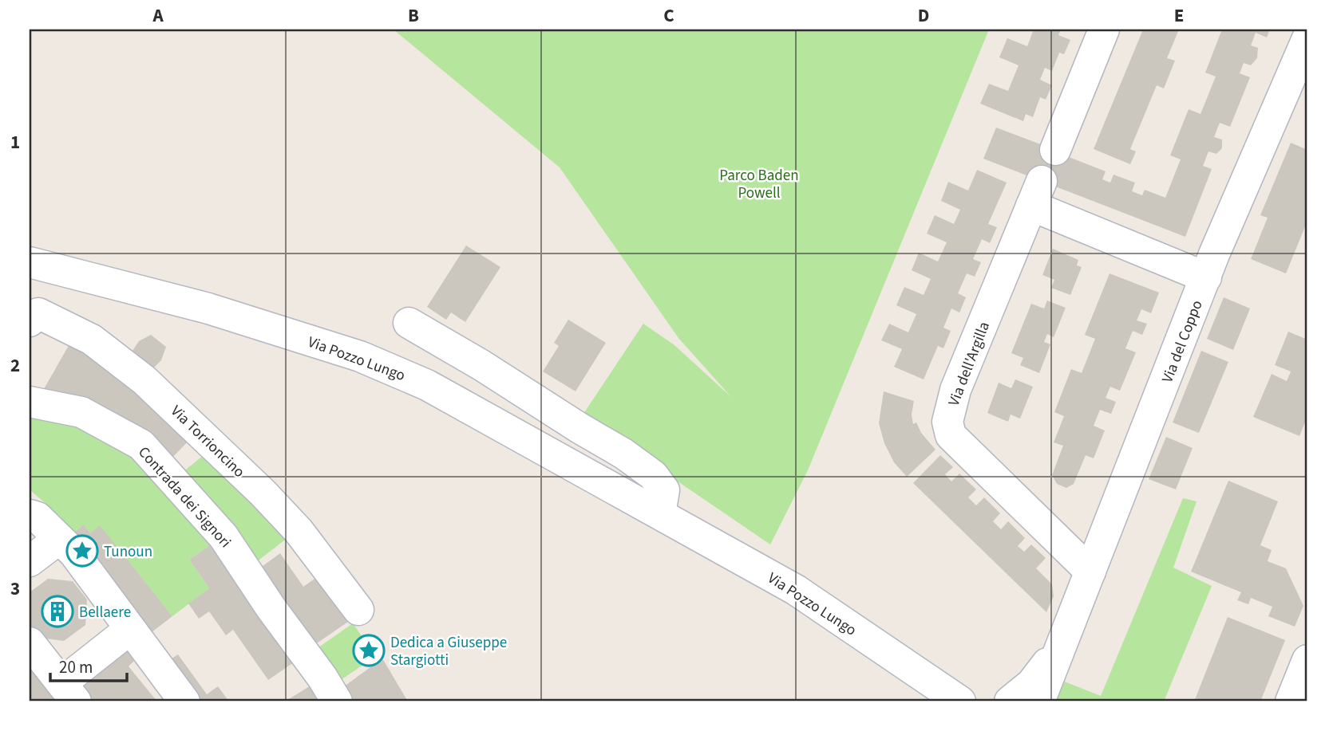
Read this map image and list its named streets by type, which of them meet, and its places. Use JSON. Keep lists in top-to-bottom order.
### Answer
{
  "streets": {
    "street": [
      "Via del Coppo",
      "Via Pozzo Lungo",
      "Via dell'Argilla",
      "Via Torrioncino",
      "Contrada dei Signori"
    ]
  },
  "crossings": [
    ["Via del Coppo", "Via dell'Argilla"]
  ],
  "parks": ["Parco Baden Powell"],
  "places": {
    "place": ["Tunoun", "Dedica a Giuseppe Stargiotti"],
    "building": ["Bellaere"]
  },
  "scale_bar": "20 m",
  "grid": {
    "columns": [
      "A",
      "B",
      "C",
      "D",
      "E"
    ],
    "rows": ["1", "2", "3"]
  }
}
